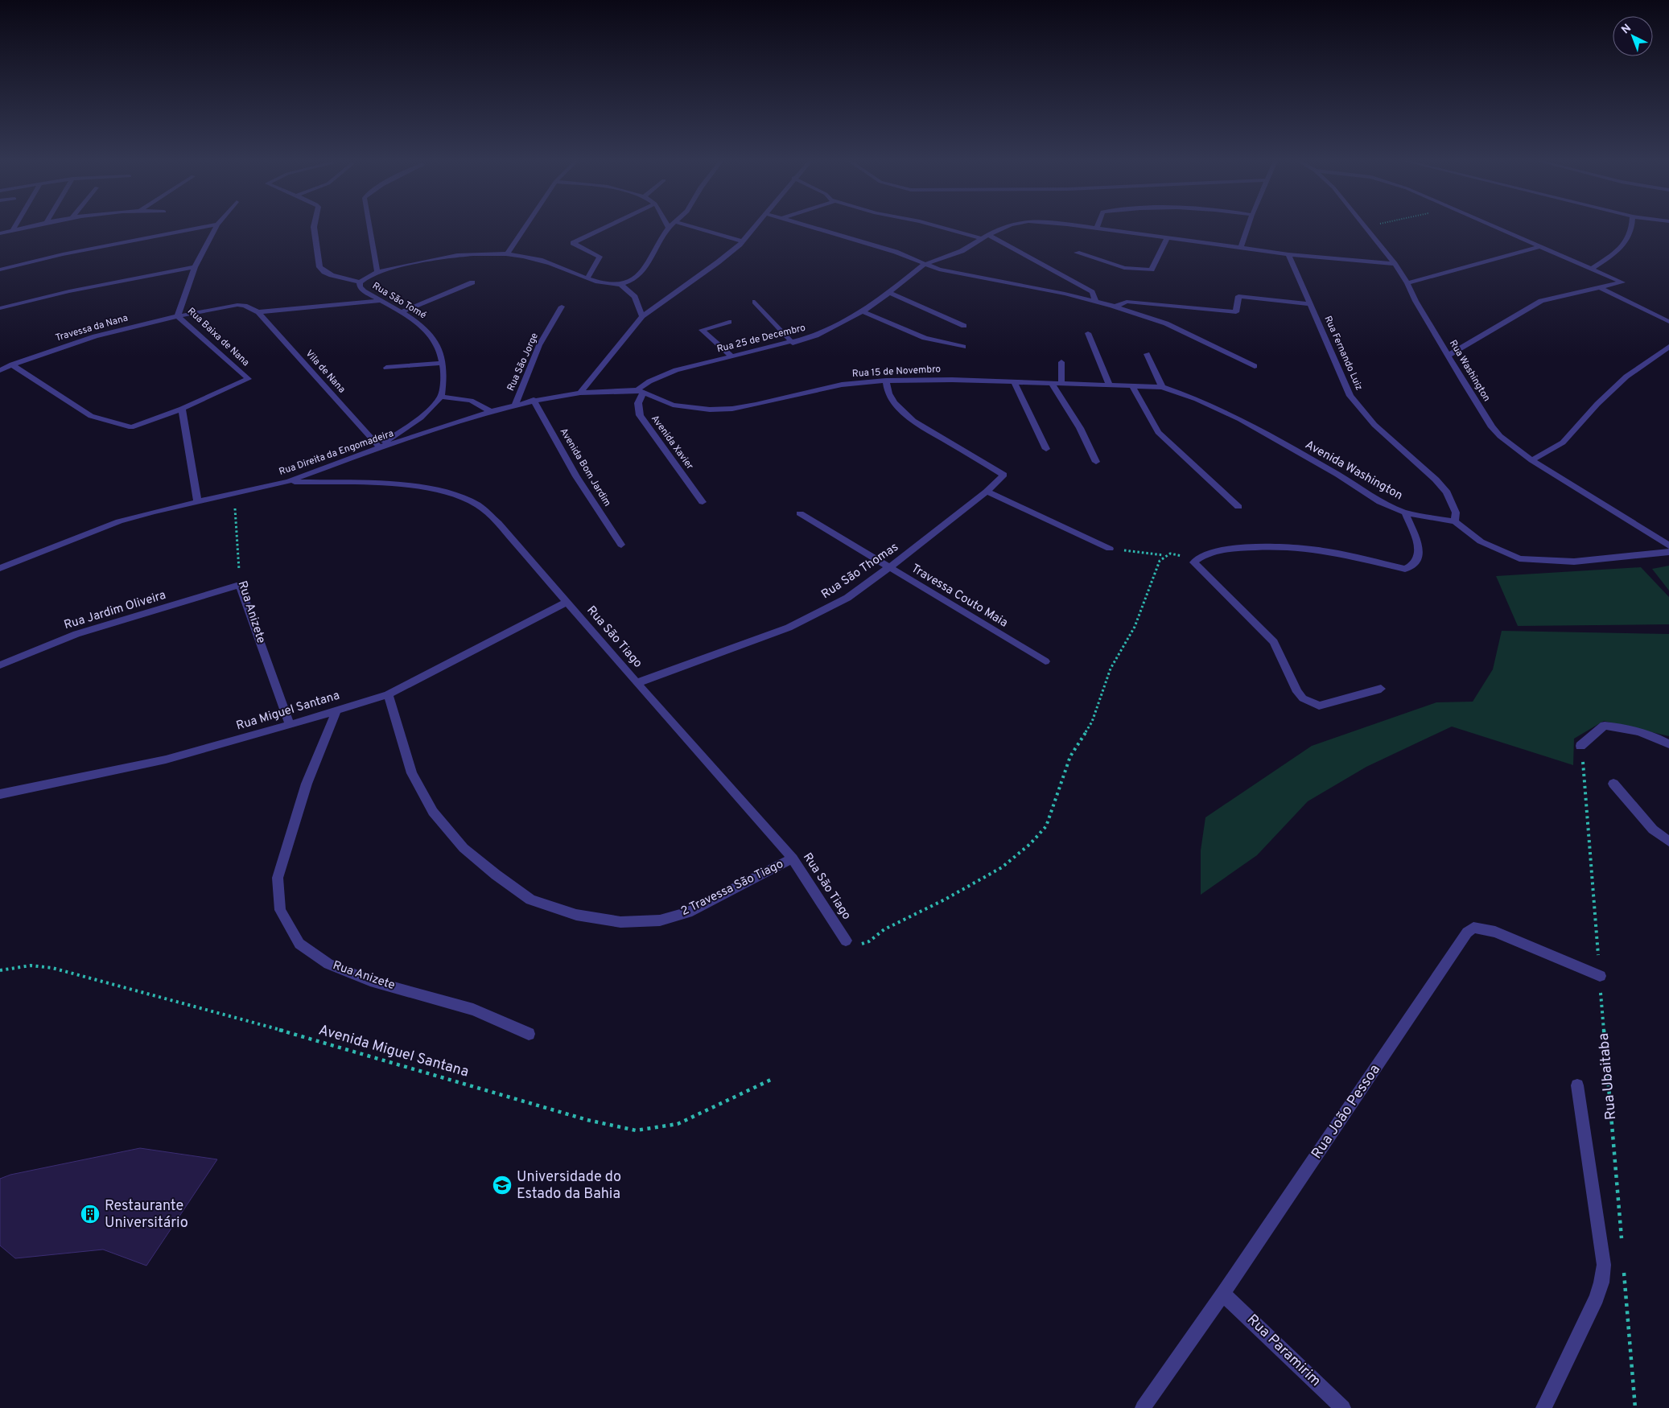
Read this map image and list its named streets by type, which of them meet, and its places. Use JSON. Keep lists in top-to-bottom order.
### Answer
{
  "streets": {
    "street": [
      "Rua São Tomé",
      "Travessa da Nana",
      "Rua Baixa de Nana",
      "Rua 25 de Decembro",
      "Rua Fernando Luiz",
      "Rua São Jorge",
      "Rua Washington",
      "Vila de Nana",
      "Rua 15 de Novembro",
      "Avenida Xavier",
      "Rua Direita da Engomadeira",
      "Avenida Bom Jardim",
      "Avenida Washington",
      "Rua São Thomas",
      "Travessa Couto Maia",
      "Rua Jardim Oliveira",
      "Rua Anizete",
      "Rua São Tiago",
      "Rua Miguel Santana",
      "2 Travessa São Tiago",
      "Rua João Pessoa",
      "Rua Paramirim"
    ],
    "path": ["Avenida Miguel Santana", "Rua Ubaitaba"]
  },
  "crossings": [
    ["Travessa da Nana", "Rua Baixa de Nana"],
    ["Travessa da Nana", "Vila de Nana"],
    ["Rua 25 de Decembro", "Rua Fernando Luiz"],
    ["Rua 25 de Decembro", "Rua Washington"],
    ["Rua 25 de Decembro", "Rua 15 de Novembro"],
    ["Rua 25 de Decembro", "Avenida Xavier"],
    ["Rua 25 de Decembro", "Rua Direita da Engomadeira"],
    ["Rua Fernando Luiz", "Avenida Washington"],
    ["Rua São Jorge", "Rua Direita da Engomadeira"],
    ["Vila de Nana", "Rua Direita da Engomadeira"],
    ["Rua 15 de Novembro", "Avenida Xavier"],
    ["Rua 15 de Novembro", "Rua Direita da Engomadeira"],
    ["Rua 15 de Novembro", "Avenida Washington"],
    ["Rua 15 de Novembro", "Rua São Thomas"],
    ["Avenida Xavier", "Rua Direita da Engomadeira"],
    ["Rua Direita da Engomadeira", "Avenida Bom Jardim"],
    ["Rua Direita da Engomadeira", "Rua Anizete"],
    ["Rua Direita da Engomadeira", "Rua São Tiago"],
    ["Rua São Thomas", "Travessa Couto Maia"],
    ["Rua São Thomas", "Rua São Tiago"],
    ["Rua Jardim Oliveira", "Rua Anizete"],
    ["Rua Anizete", "Rua Miguel Santana"],
    ["Rua São Tiago", "Rua Miguel Santana"],
    ["Rua São Tiago", "2 Travessa São Tiago"],
    ["Rua Miguel Santana", "2 Travessa São Tiago"],
    ["Rua Ubaitaba", "Rua João Pessoa"],
    ["Rua João Pessoa", "Rua Paramirim"]
  ],
  "places": {
    "school or university": ["Universidade do Estado da Bahia"],
    "building": ["Restaurante Universitário"]
  },
  "north": "top left"
}
